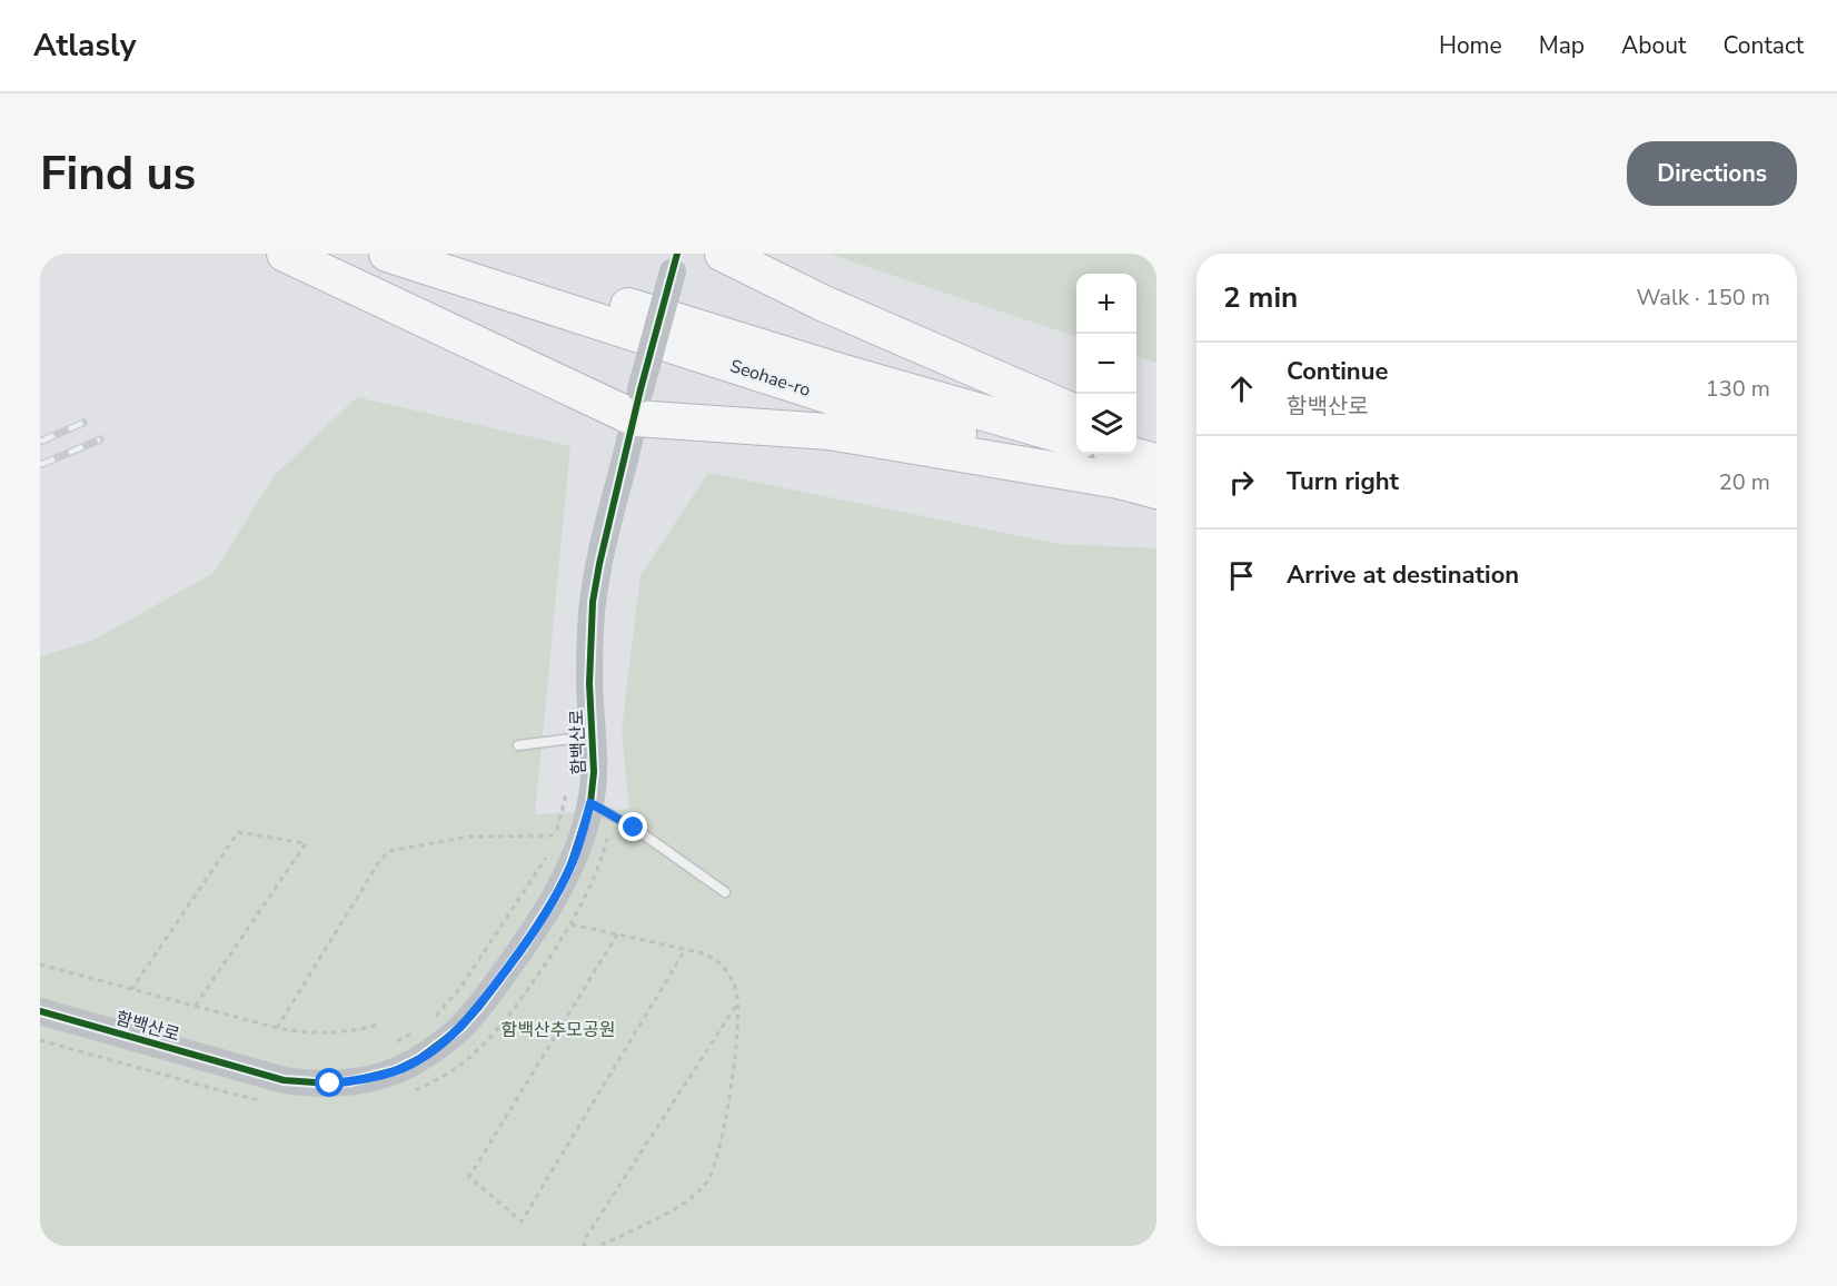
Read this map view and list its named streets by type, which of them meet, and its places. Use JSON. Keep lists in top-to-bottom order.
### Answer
{
  "streets": {
    "highway": ["Seohae-ro"],
    "street": ["함백산로"]
  },
  "parks": ["함백산추모공원"],
  "page": {
    "header": "Atlasly",
    "nav": [
      "Home",
      "Map",
      "About",
      "Contact"
    ],
    "buttons": "Directions",
    "title": "Find us",
    "heading": ["2 min", "Walk · 150 m"],
    "map_buttons": ["+", "−"],
    "list": [
      ["Continue", "함백산로", "130 m"],
      ["Turn right", "20 m"],
      "Arrive at destination"
    ]
  }
}
